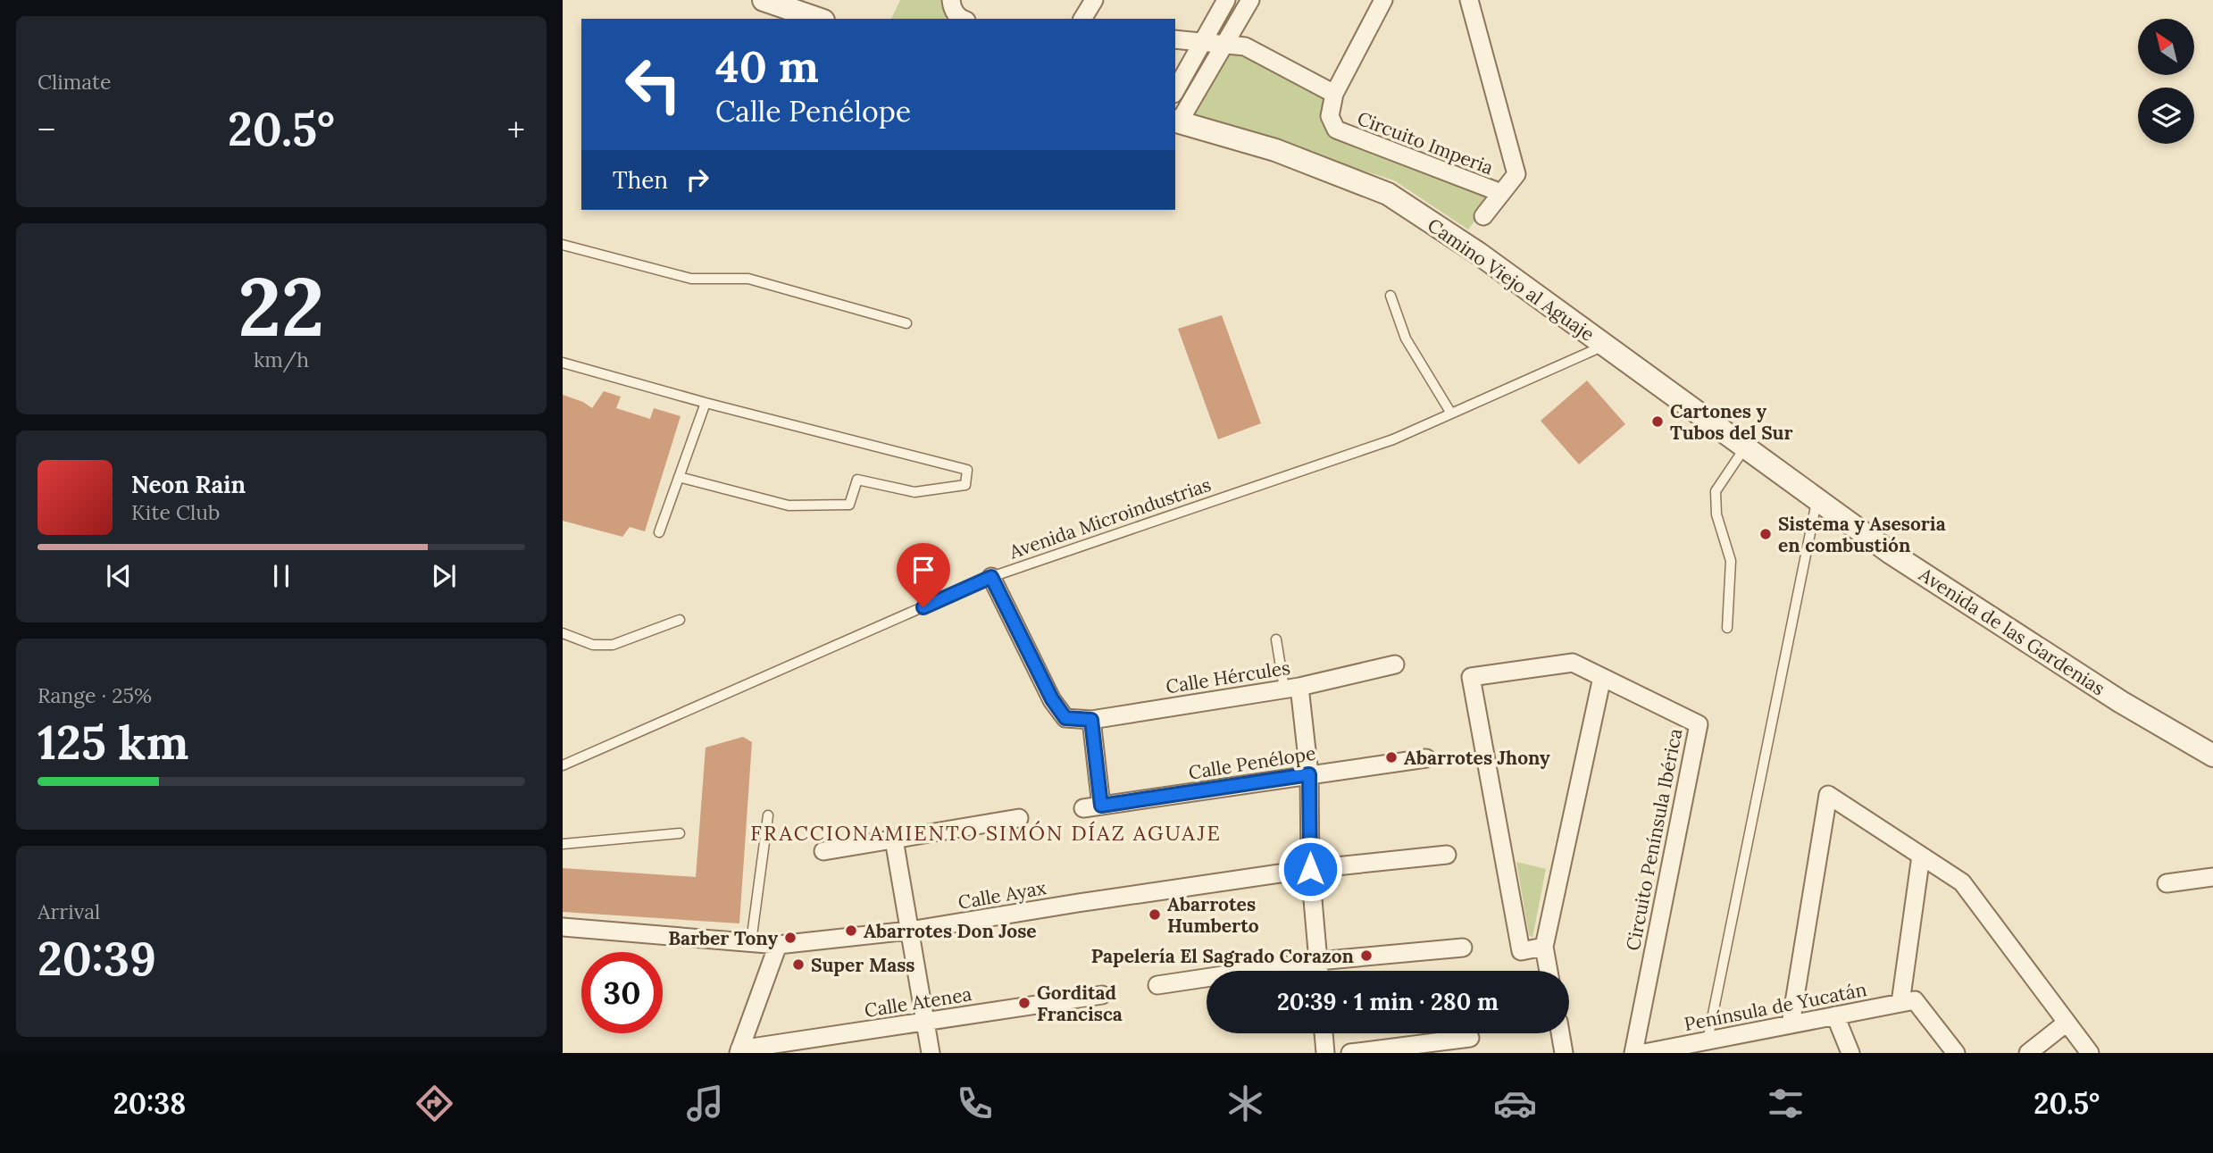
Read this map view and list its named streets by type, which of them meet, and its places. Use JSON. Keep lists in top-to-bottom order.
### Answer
{
  "streets": {
    "street": [
      "Circuito Imperia",
      "Camino Viejo al Aguaje",
      "Avenida de las Gardenias",
      "Calle Hércules",
      "Calle Penélope",
      "Circuito Península Ibérica",
      "Calle Ayax",
      "Calle Atenea",
      "Península de Yucatán"
    ],
    "lane": ["Avenida Microindustrias"]
  },
  "crossings": [
    ["Camino Viejo al Aguaje", "Avenida Microindustrias"],
    ["Camino Viejo al Aguaje", "Avenida de las Gardenias"],
    ["Avenida Microindustrias", "Calle Hércules"]
  ],
  "districts": ["FRACCIONAMIENTO SIMÓN DÍAZ AGUAJE"],
  "places": [
    "Cartones y Tubos del Sur",
    "Sistema y Asesoria en combustión",
    "Abarrotes Jhony",
    "Abarrotes Humberto",
    "Abarrotes Don Jose",
    "Barber Tony",
    "Papelería El Sagrado Corazon",
    "Super Mass",
    "Gorditad Francisca"
  ],
  "north": "top left",
  "page": {
    "tile": [
      "Climate",
      ["22", "km/h"],
      ["Range · 25%", "125 km"],
      ["Arrival", "20:39"]
    ],
    "turn": ["40 m", "Calle Penélope"],
    "heat": ["−", "20.5°", "+"],
    "then": "Then",
    "song": ["Neon Rain", "Kite Club"],
    "limit": "30",
    "trip": "20:39 · 1 min · 280 m",
    "tabs": ["20:38", "20.5°"]
  }
}
